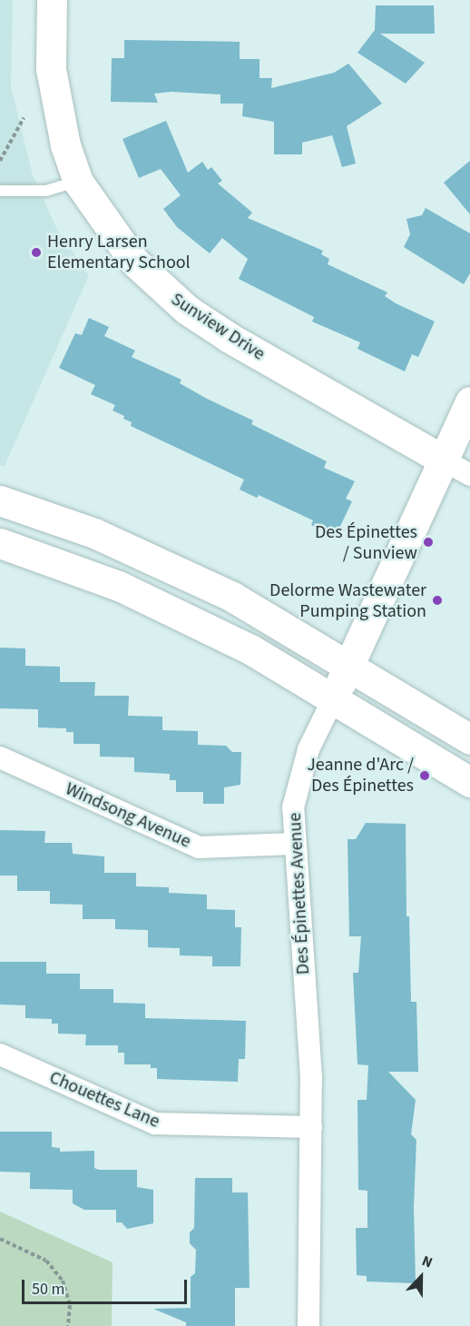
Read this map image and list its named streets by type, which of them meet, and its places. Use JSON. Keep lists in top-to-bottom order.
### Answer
{
  "streets": {
    "main road": ["Sunview Drive", "Des Épinettes Avenue"],
    "street": ["Windsong Avenue", "Chouettes Lane"]
  },
  "crossings": [
    ["Sunview Drive", "Des Épinettes Avenue"],
    ["Windsong Avenue", "Des Épinettes Avenue"],
    ["Des Épinettes Avenue", "Chouettes Lane"]
  ],
  "places": [
    "Henry Larsen Elementary School",
    "Des Épinettes / Sunview",
    "Delorme Wastewater Pumping Station",
    "Jeanne d'Arc / Des Épinettes"
  ],
  "scale_bar": "50 m",
  "north": "top"
}
